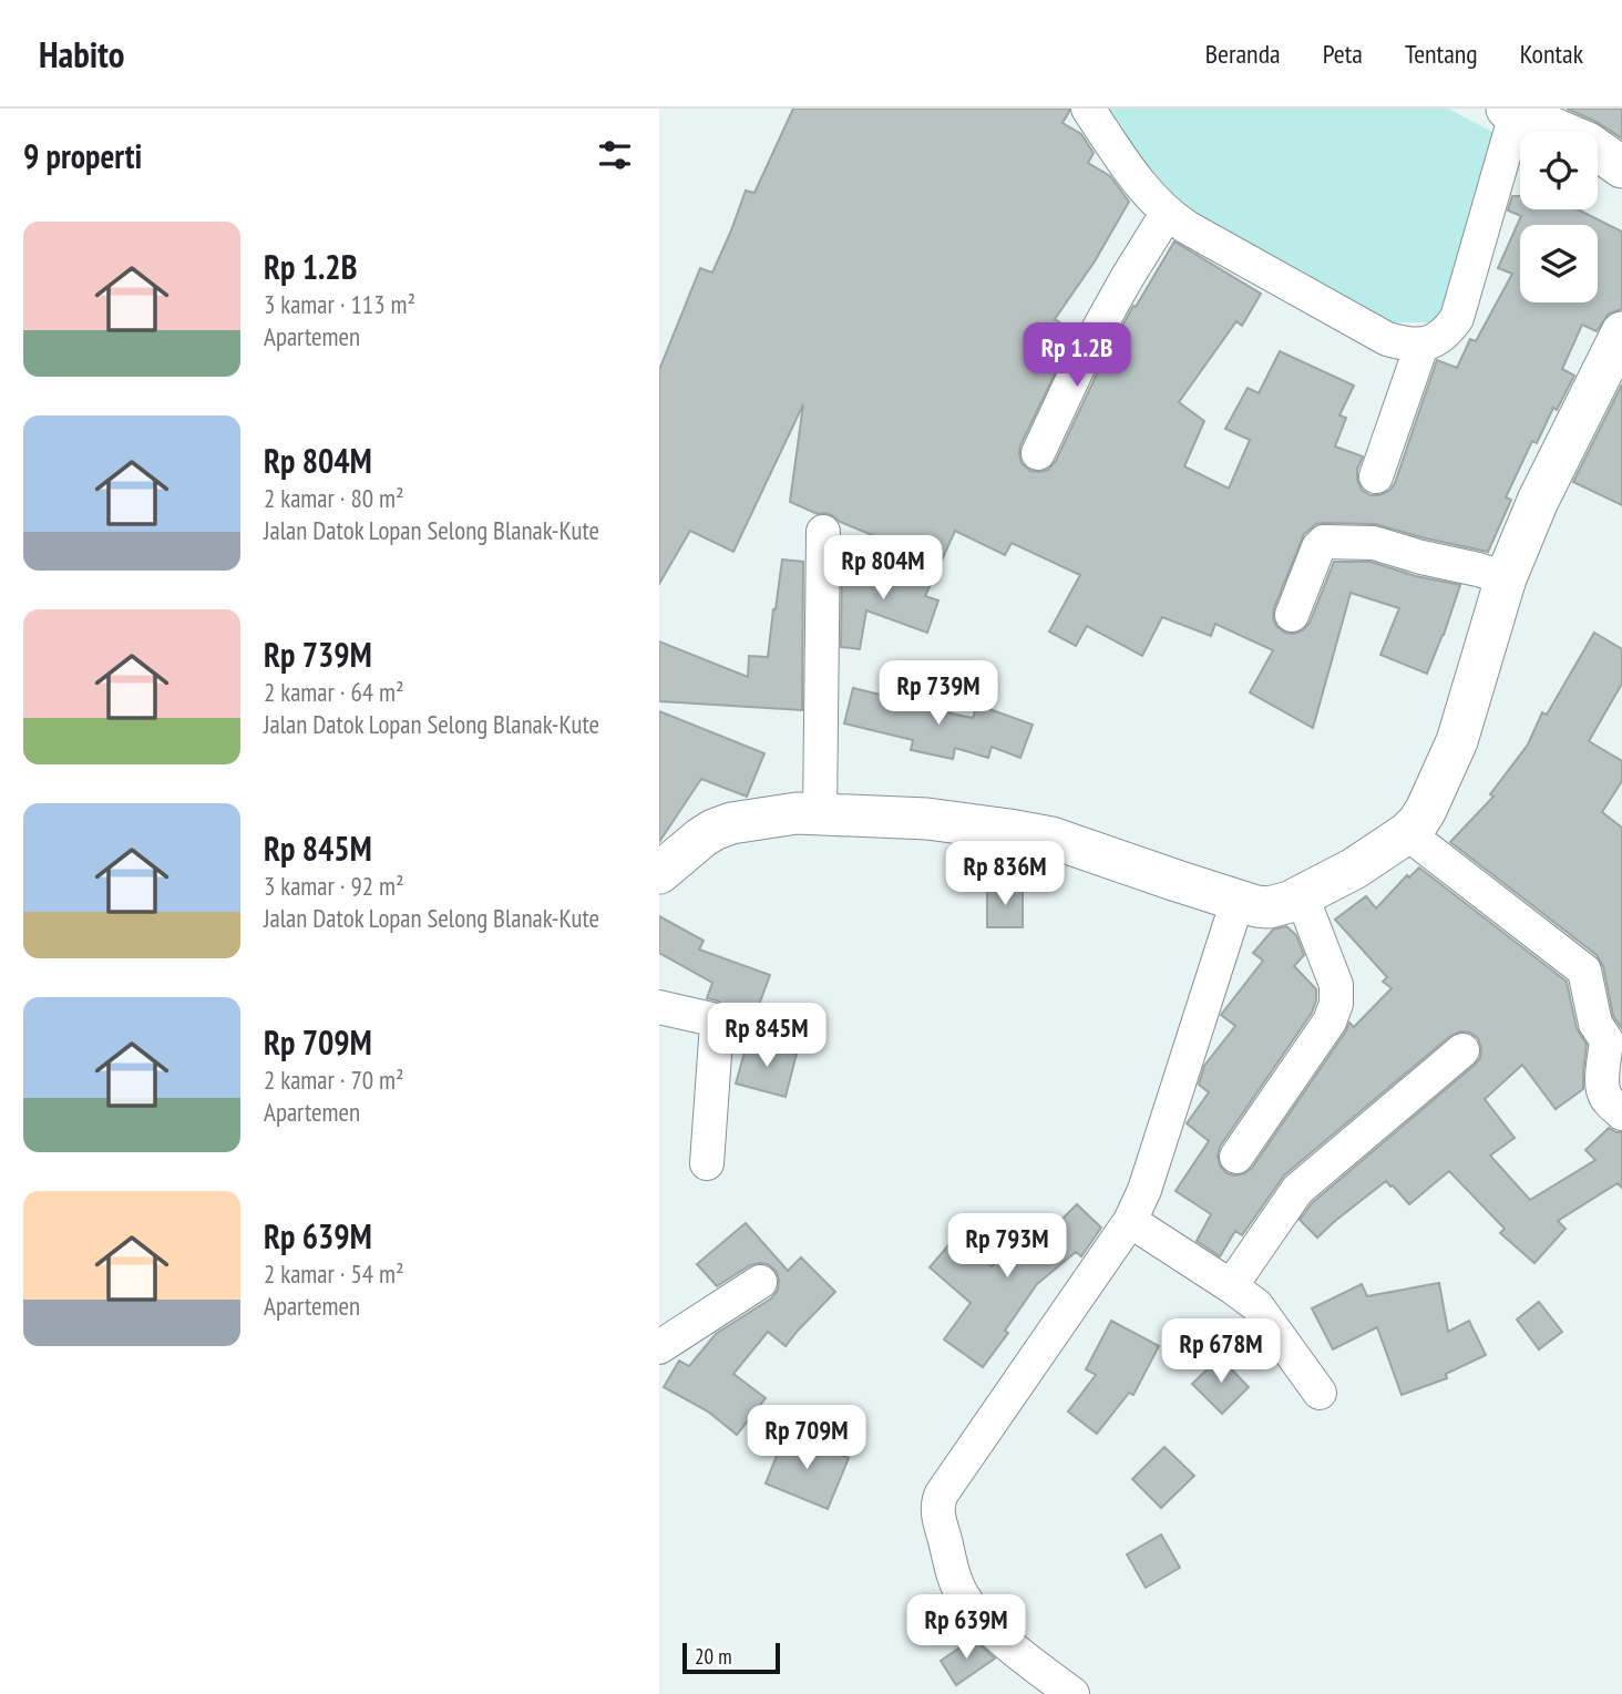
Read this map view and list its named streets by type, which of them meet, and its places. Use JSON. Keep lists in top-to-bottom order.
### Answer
{
  "scale_bar": "20 m",
  "page": {
    "header": "Habito",
    "nav": [
      "Beranda",
      "Peta",
      "Tentang",
      "Kontak"
    ],
    "heading": "9 properti",
    "list": [
      {
        "name": "Rp 1.2B",
        "note": "3 kamar · 113 m² · Apartemen"
      },
      {
        "name": "Rp 804M",
        "note": "2 kamar · 80 m² · Jalan Datok Lopan Selong Blanak-Kute"
      },
      {
        "name": "Rp 739M",
        "note": "2 kamar · 64 m² · Jalan Datok Lopan Selong Blanak-Kute"
      },
      {
        "name": "Rp 845M",
        "note": "3 kamar · 92 m² · Jalan Datok Lopan Selong Blanak-Kute"
      },
      {
        "name": "Rp 709M",
        "note": "2 kamar · 70 m² · Apartemen"
      },
      {
        "name": "Rp 639M",
        "note": "2 kamar · 54 m² · Apartemen"
      }
    ],
    "price": [
      "Rp 1.2B",
      "Rp 804M",
      "Rp 739M",
      "Rp 836M",
      "Rp 845M",
      "Rp 793M",
      "Rp 678M",
      "Rp 709M",
      "Rp 639M"
    ],
    "scale": "20 m"
  }
}
